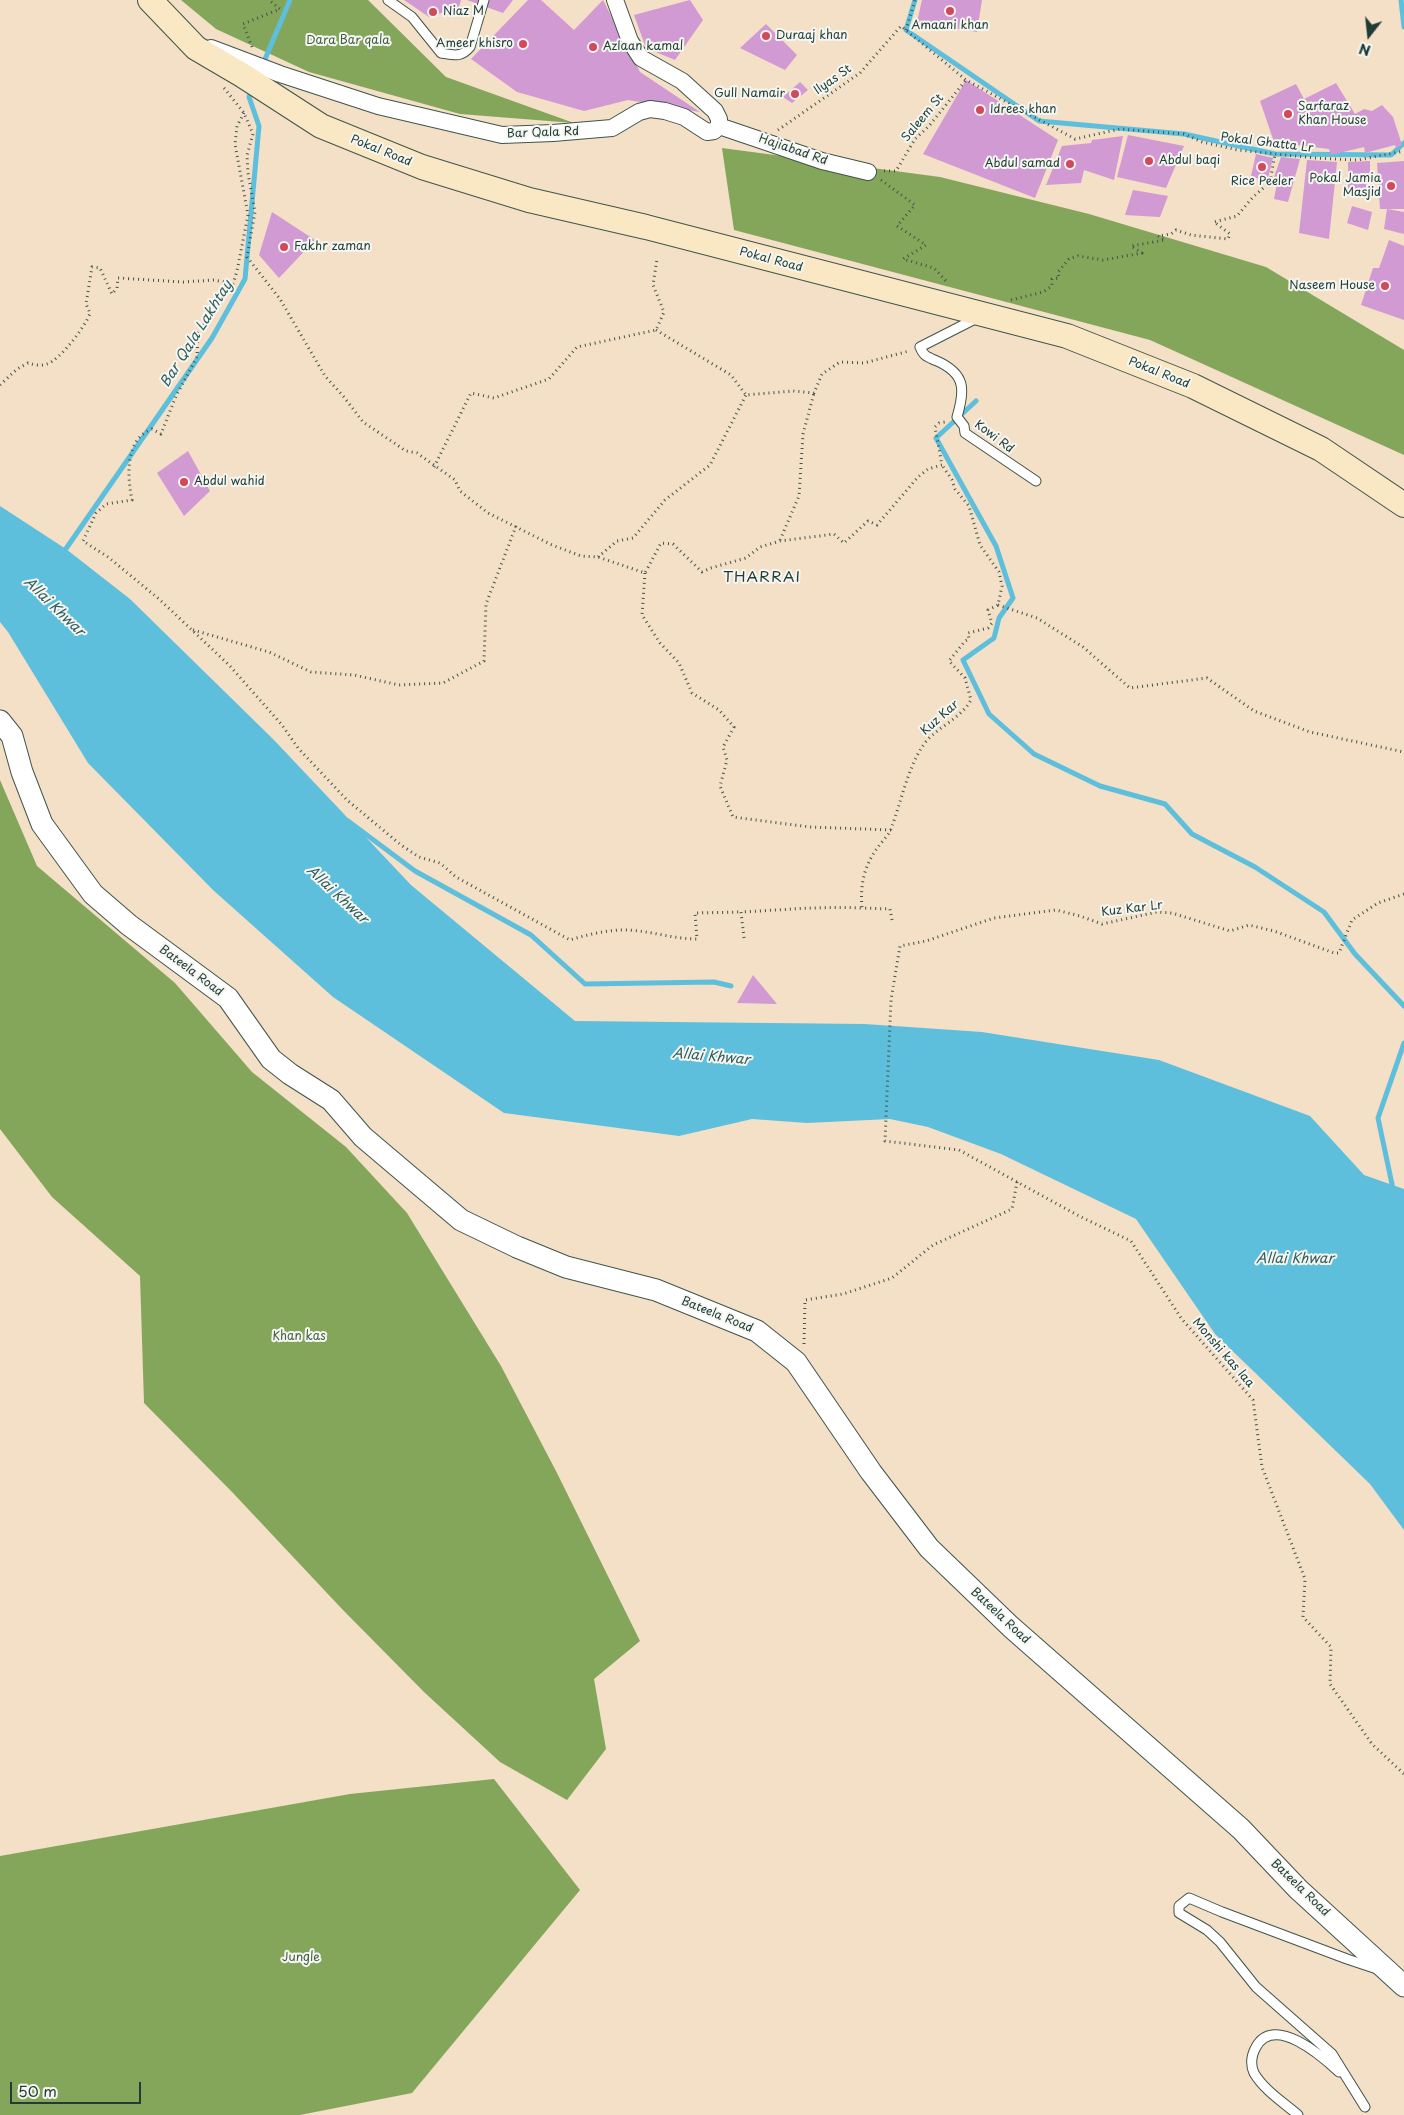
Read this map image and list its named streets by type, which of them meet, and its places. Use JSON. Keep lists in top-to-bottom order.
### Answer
{
  "streets": {
    "main road": ["Pokal Road"],
    "street": ["Bar Qala Rd", "Hajiabad Rd", "Bateela Road"],
    "lane": ["Kowi Rd"],
    "path": [
      "Ilyas St",
      "Saleem St",
      "Pokal Ghatta Lr",
      "Kuz Kar",
      "Kuz Kar Lr",
      "Monshi kas laa"
    ]
  },
  "crossings": [
    ["Ilyas St", "Pokal Ghatta Lr"],
    ["Ilyas St", "Hajiabad Rd"],
    ["Saleem St", "Pokal Ghatta Lr"],
    ["Saleem St", "Hajiabad Rd"],
    ["Bar Qala Rd", "Hajiabad Rd"],
    ["Bar Qala Rd", "Pokal Road"],
    ["Kowi Rd", "Kuz Kar"],
    ["Kuz Kar Lr", "Monshi kas laa"]
  ],
  "districts": ["THARRAI"],
  "water": ["Bar Qala Lakhtay", "Allai Khwar"],
  "parks": ["Dara Bar qala", "Khan kas", "Jungle"],
  "places": [
    "Amaani khan",
    "Niaz M",
    "Duraaj khan",
    "Ameer khisro",
    "Azlaan kamal",
    "Gull Namair",
    "Idrees khan",
    "Sarfaraz Khan House",
    "Abdul baqi",
    "Abdul samad",
    "Rice Peeler",
    "Pokal Jamia Masjid",
    "Fakhr zaman",
    "Naseem House",
    "Abdul wahid"
  ],
  "scale_bar": "50 m",
  "north": "bottom"
}
